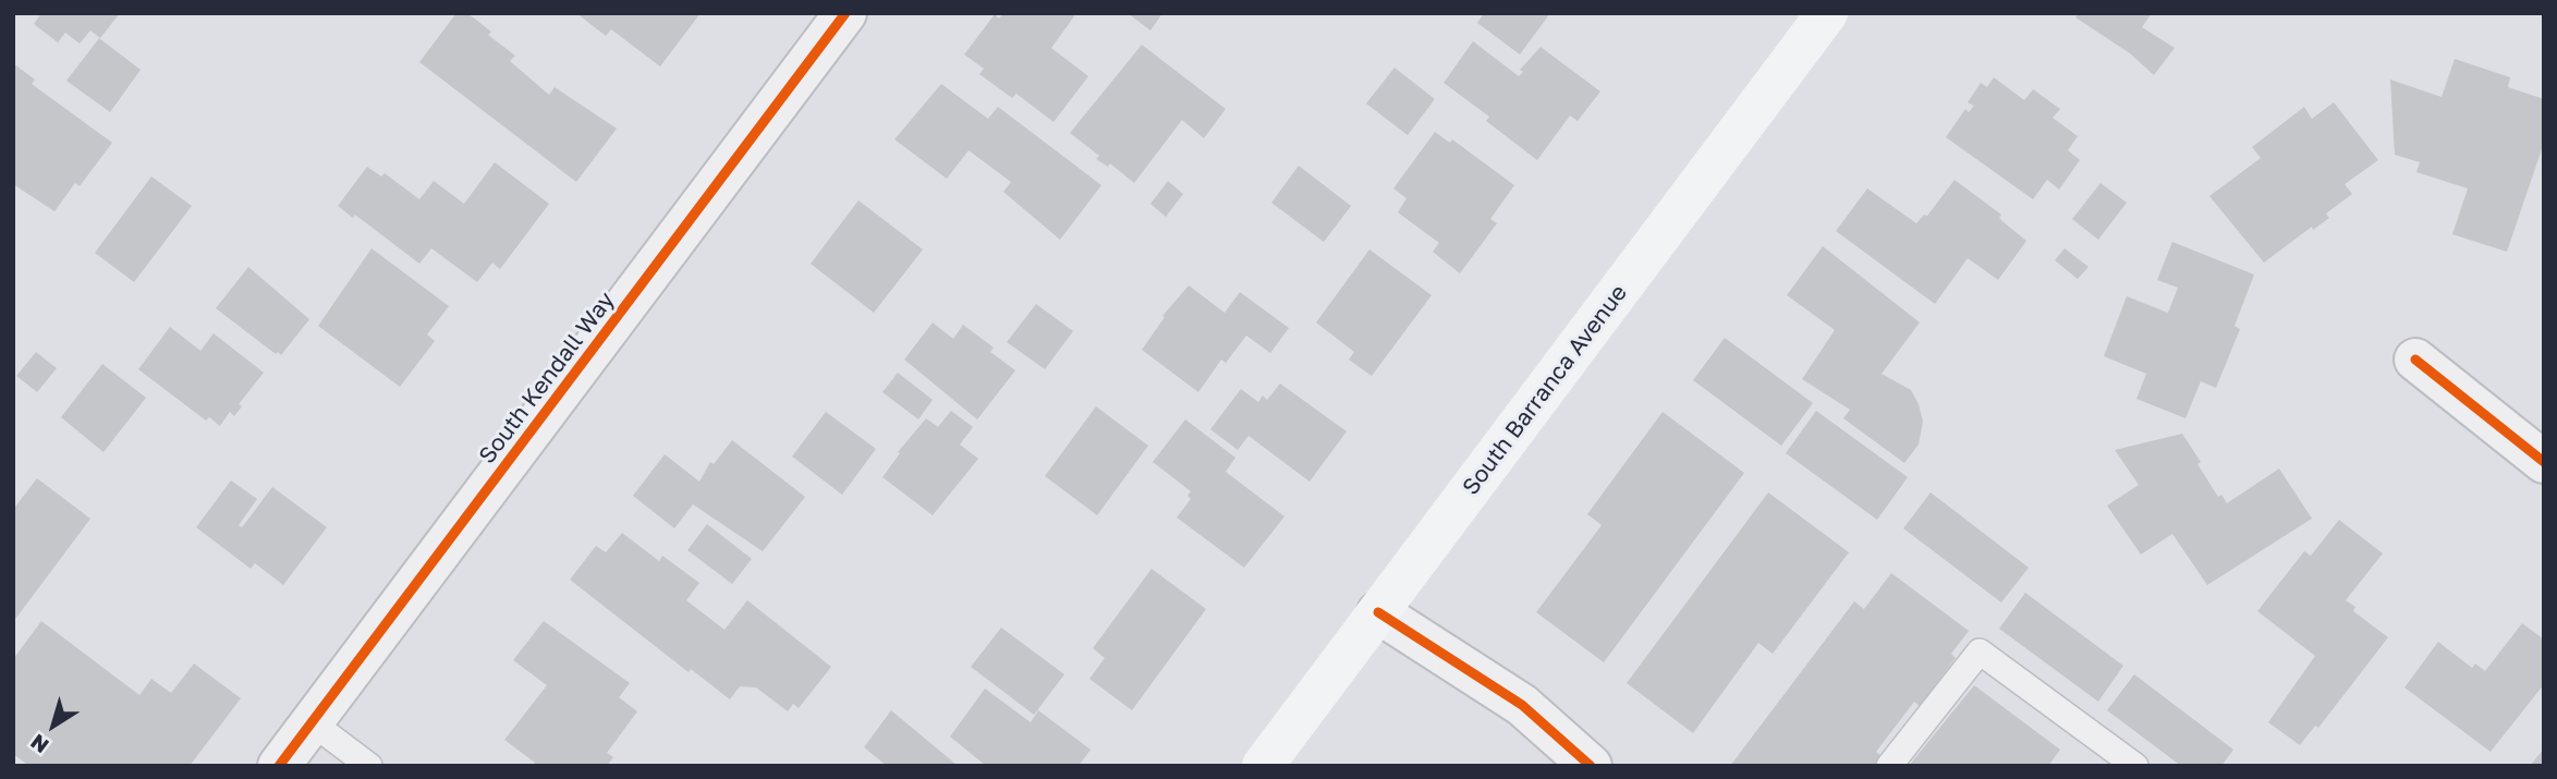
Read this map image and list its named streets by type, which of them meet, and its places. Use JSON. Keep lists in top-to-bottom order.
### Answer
{
  "streets": {
    "main road": ["South Barranca Avenue"],
    "street": ["South Kendall Way"]
  },
  "north": "bottom left"
}
